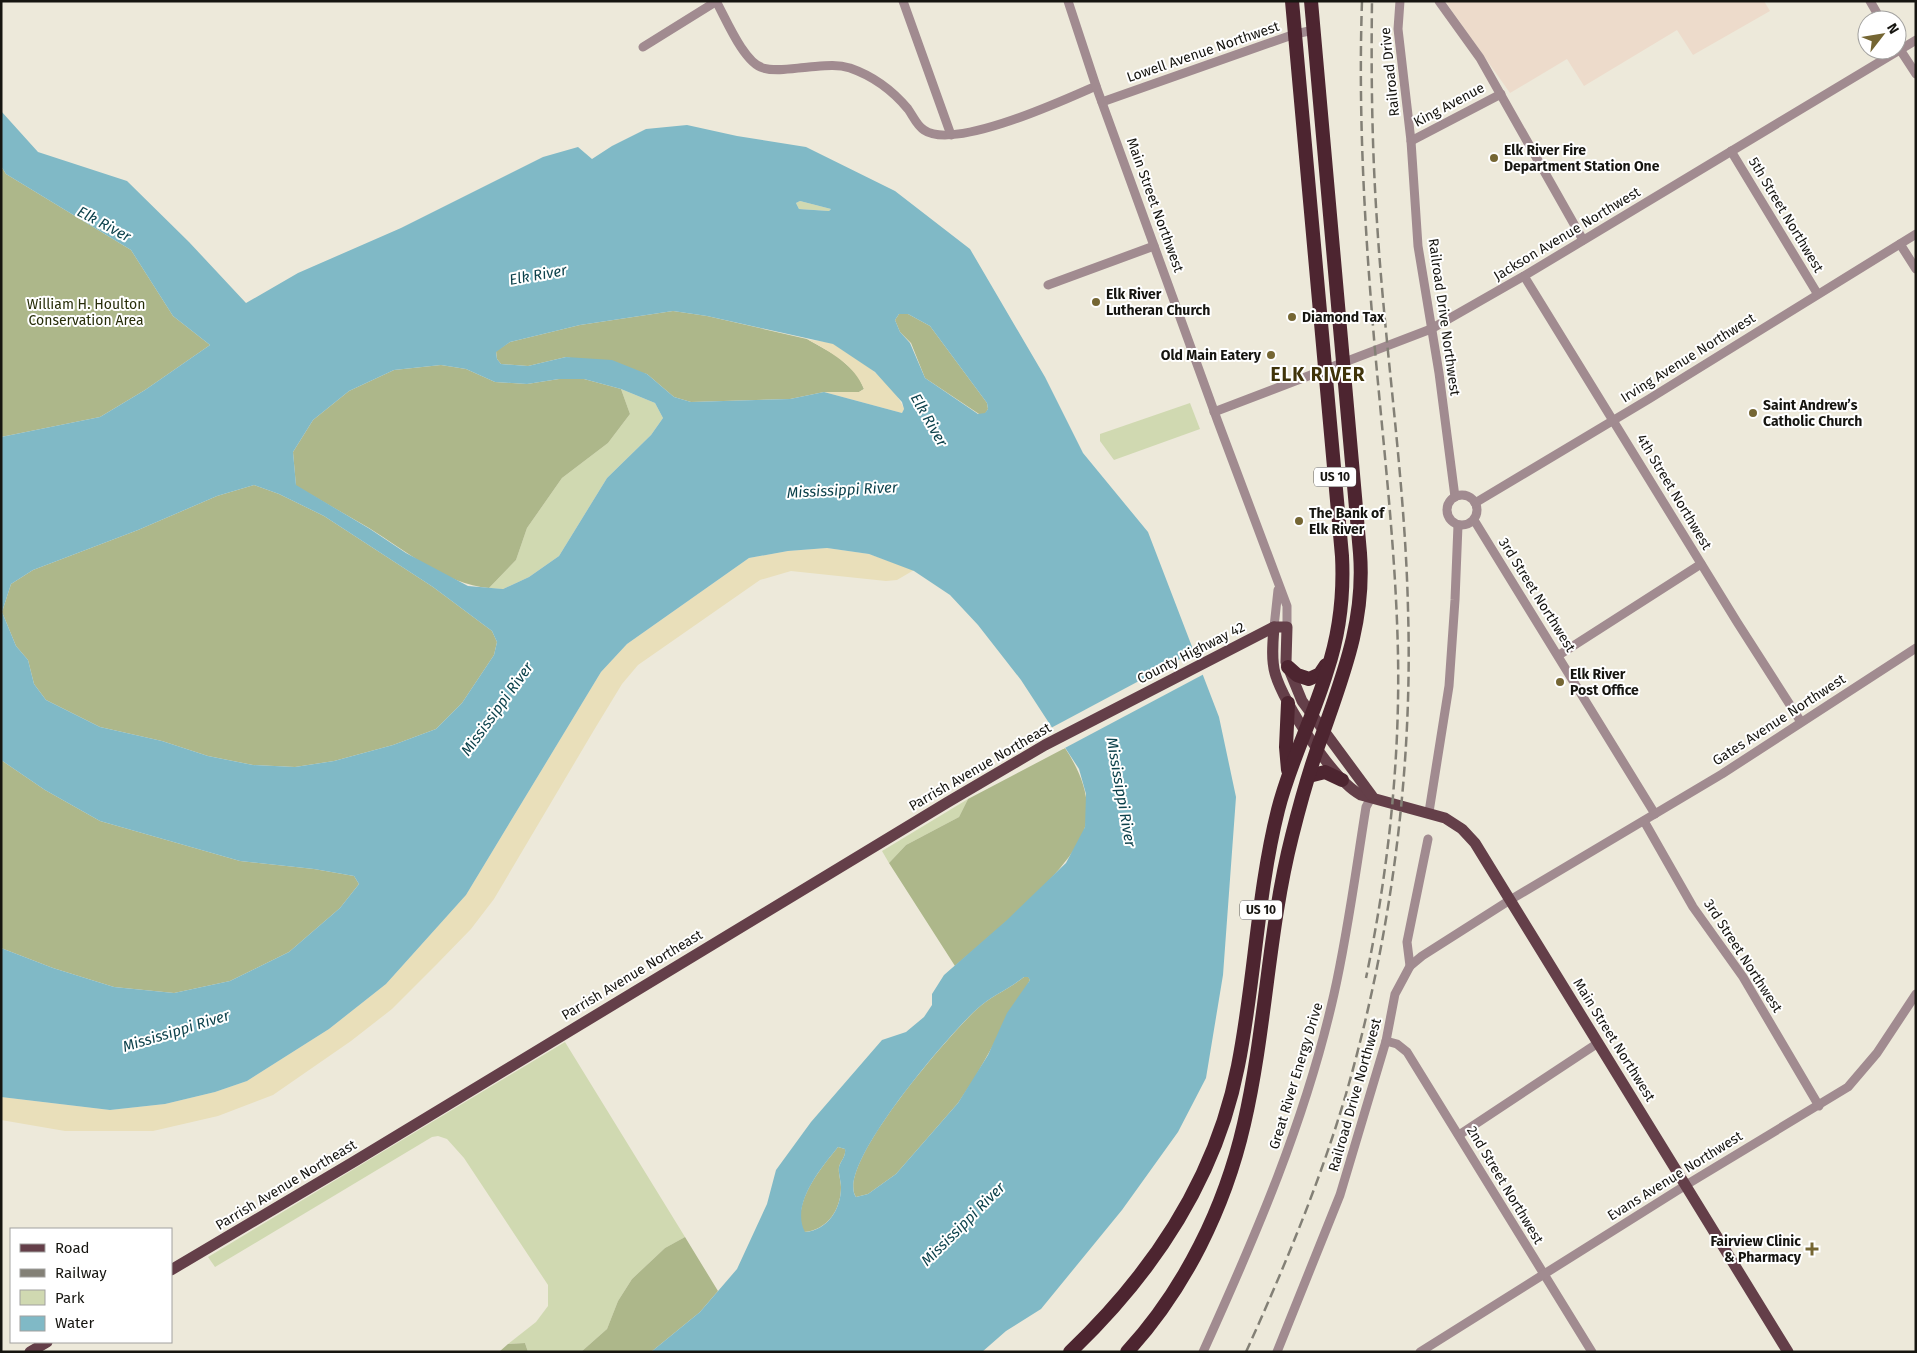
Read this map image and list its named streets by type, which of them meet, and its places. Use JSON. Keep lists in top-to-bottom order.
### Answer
{
  "streets": {
    "highway": ["US 10"],
    "main road": ["Main Street Northwest", "County Highway 42", "Parrish Avenue Northeast"],
    "street": [
      "Lowell Avenue Northwest",
      "Railroad Drive",
      "King Avenue",
      "5th Street Northwest",
      "Jackson Avenue Northwest",
      "Railroad Drive Northwest",
      "Irving Avenue Northwest",
      "4th Street Northwest",
      "3rd Street Northwest",
      "Gates Avenue Northwest",
      "Great River Energy Drive",
      "Evans Avenue Northwest",
      "2nd Street Northwest"
    ]
  },
  "crossings": [
    ["Lowell Avenue Northwest", "Main Street Northwest"],
    ["Lowell Avenue Northwest", "US 10"],
    ["Railroad Drive", "King Avenue"],
    ["Railroad Drive", "Railroad Drive Northwest"],
    ["King Avenue", "Railroad Drive Northwest"],
    ["Main Street Northwest", "Jackson Avenue Northwest"],
    ["Main Street Northwest", "US 10"],
    ["Main Street Northwest", "County Highway 42"],
    ["Main Street Northwest", "Great River Energy Drive"],
    ["Main Street Northwest", "Evans Avenue Northwest"],
    ["5th Street Northwest", "Jackson Avenue Northwest"],
    ["5th Street Northwest", "Irving Avenue Northwest"],
    ["Jackson Avenue Northwest", "Railroad Drive Northwest"],
    ["Jackson Avenue Northwest", "US 10"],
    ["Jackson Avenue Northwest", "4th Street Northwest"],
    ["Railroad Drive Northwest", "Irving Avenue Northwest"],
    ["Railroad Drive Northwest", "3rd Street Northwest"],
    ["Railroad Drive Northwest", "2nd Street Northwest"],
    ["Irving Avenue Northwest", "4th Street Northwest"],
    ["Irving Avenue Northwest", "3rd Street Northwest"],
    ["4th Street Northwest", "Gates Avenue Northwest"],
    ["3rd Street Northwest", "Gates Avenue Northwest"],
    ["3rd Street Northwest", "Evans Avenue Northwest"],
    ["County Highway 42", "Parrish Avenue Northeast"],
    ["Evans Avenue Northwest", "2nd Street Northwest"]
  ],
  "districts": ["ELK RIVER"],
  "water": ["Elk River", "Mississippi River"],
  "parks": ["William H. Houlton Conservation Area"],
  "places": {
    "other": [
      "Elk River Fire Department Station One",
      "Elk River Lutheran Church",
      "Diamond Tax",
      "Old Main Eatery",
      "Saint Andrew’s Catholic Church",
      "The Bank of Elk River",
      "Elk River Post Office"
    ],
    "health": ["Fairview Clinic & Pharmacy"]
  },
  "legend": [
    "Road",
    "Railway",
    "Park",
    "Water"
  ],
  "north": "top right"
}
